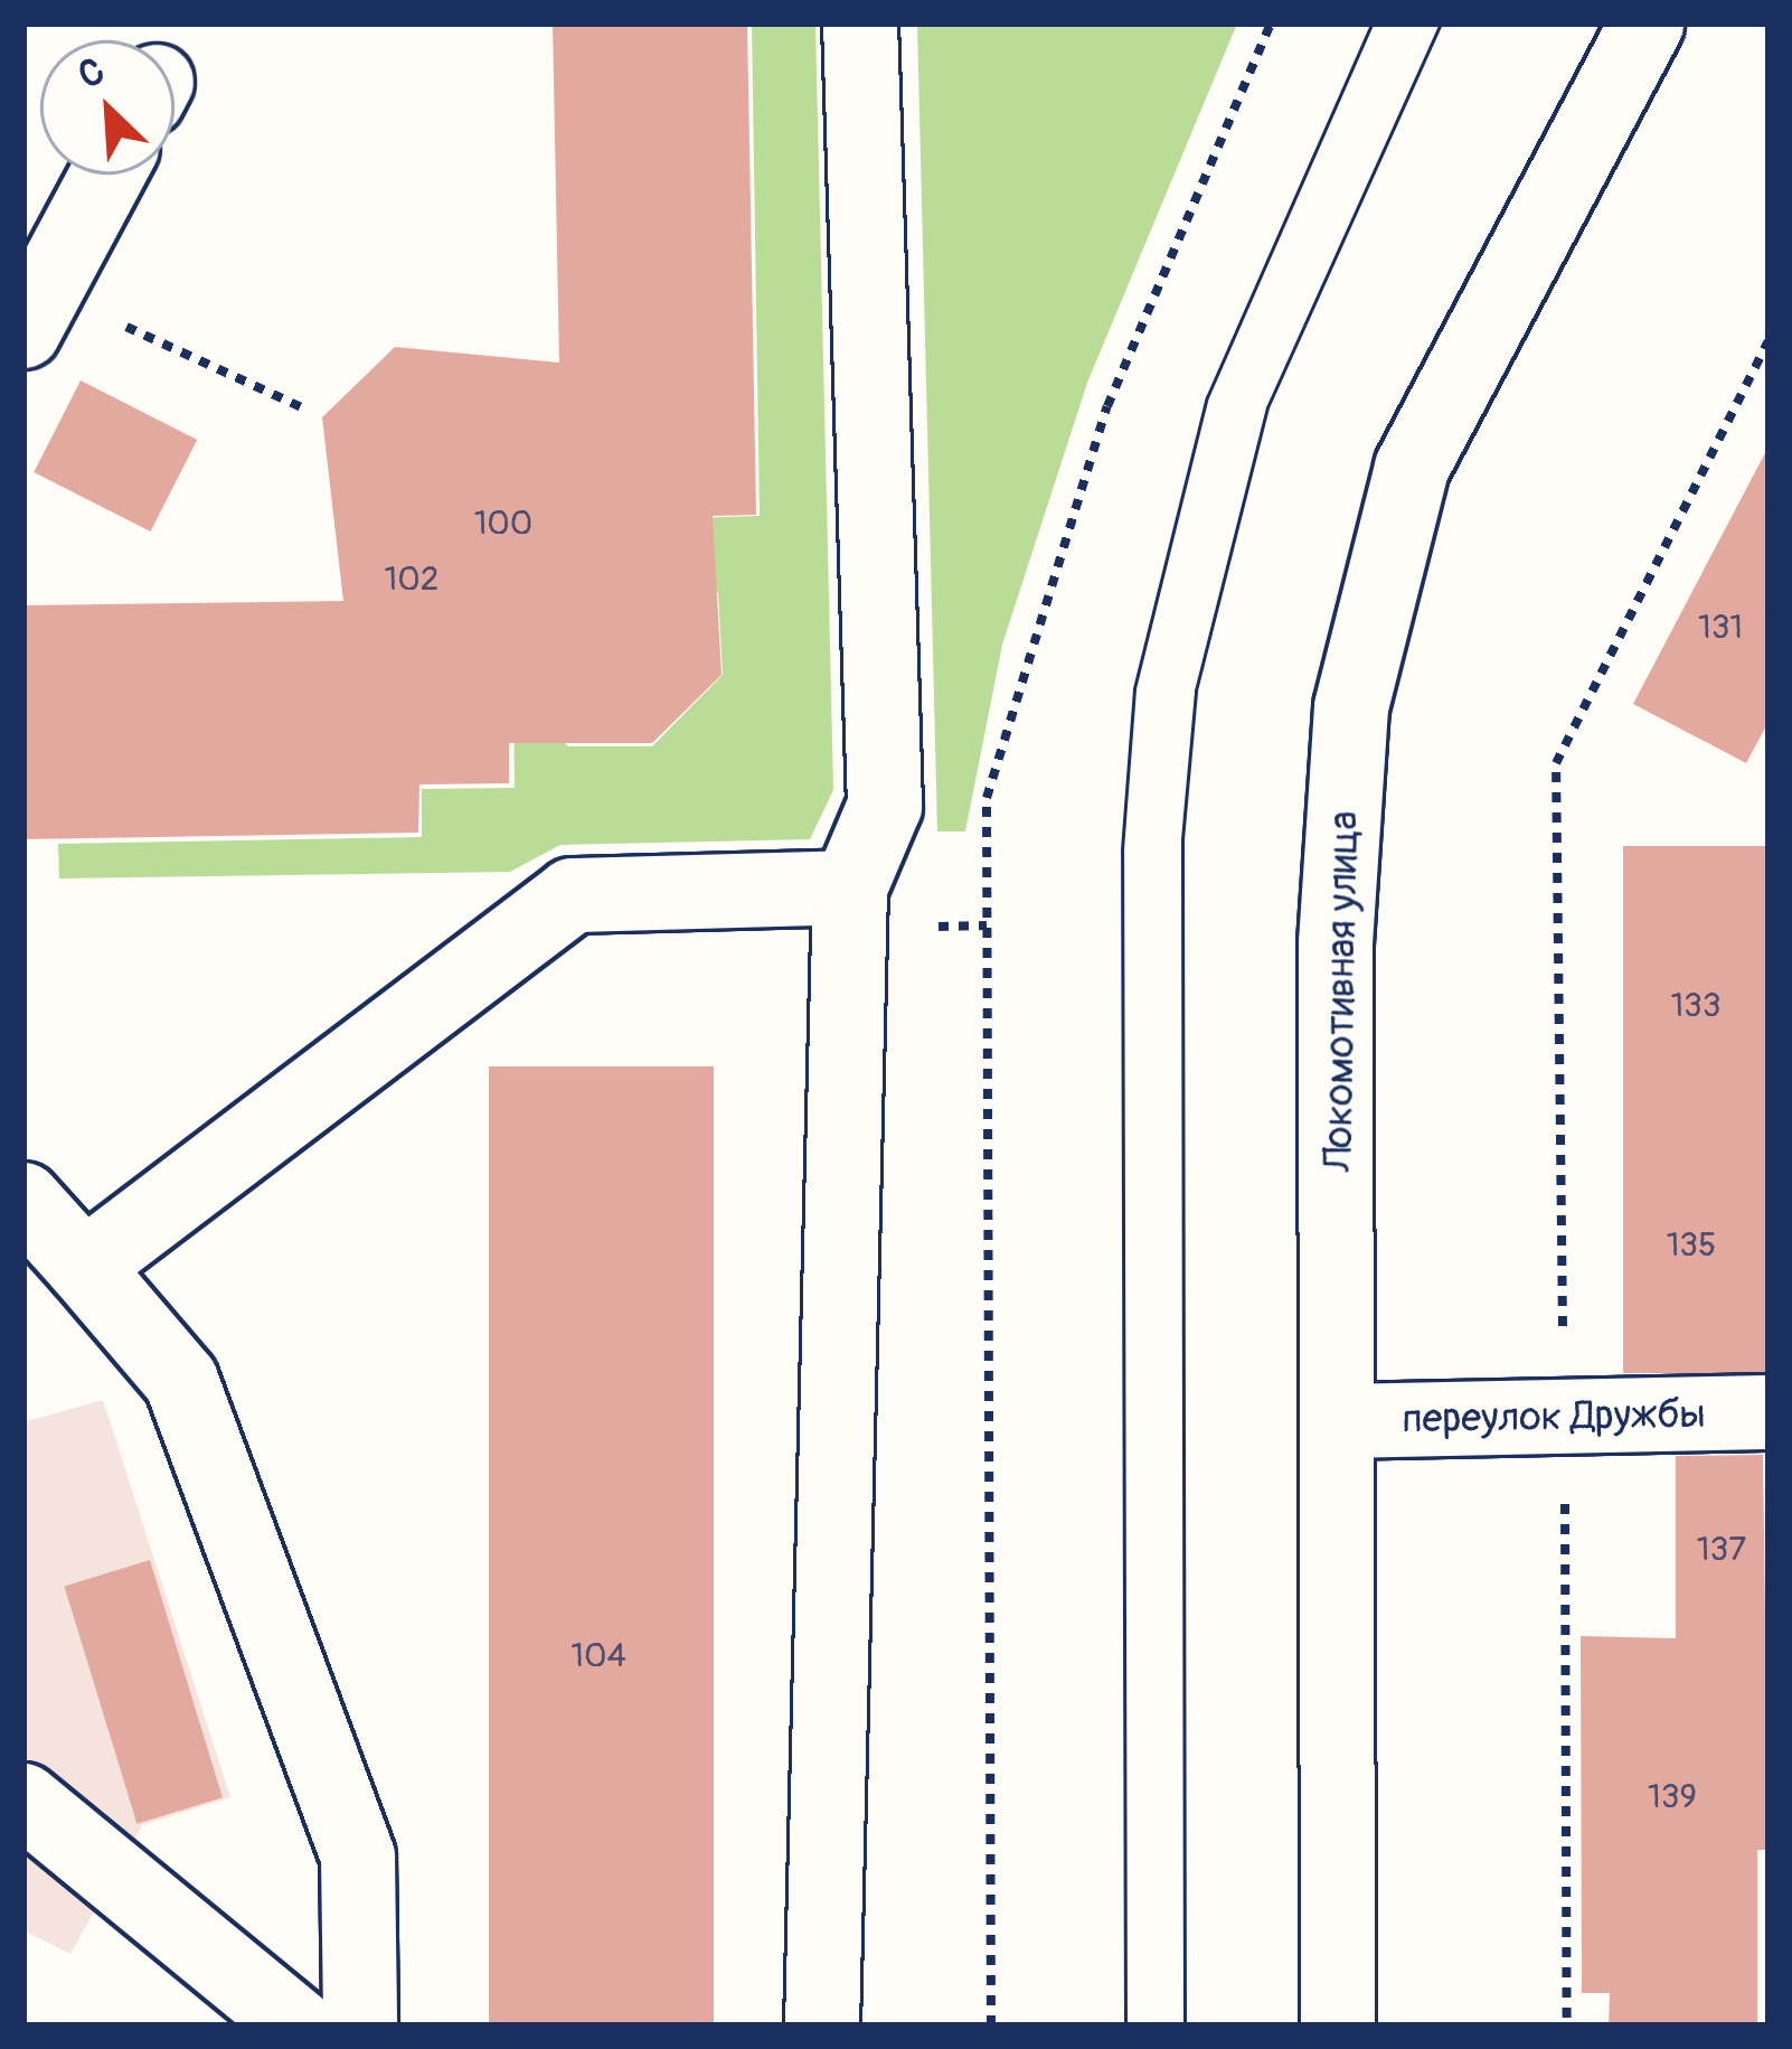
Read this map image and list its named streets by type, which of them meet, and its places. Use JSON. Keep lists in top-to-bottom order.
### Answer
{
  "streets": {
    "main road": ["Локомотивная улица", "переулок Дружбы"]
  },
  "crossings": [
    ["Локомотивная улица", "переулок Дружбы"]
  ],
  "house_numbers": [
    "100",
    "102",
    "131",
    "133",
    "135",
    "137",
    "104",
    "139"
  ],
  "north": "top left"
}
